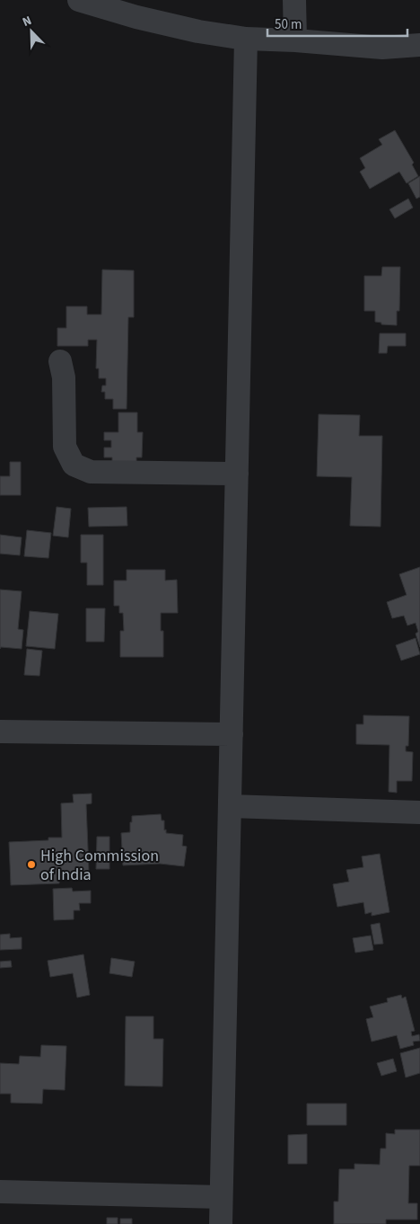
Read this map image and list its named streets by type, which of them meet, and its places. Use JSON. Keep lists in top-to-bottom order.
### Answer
{
  "places": ["High Commission of India"],
  "scale_bar": "50 m",
  "north": "top left"
}
